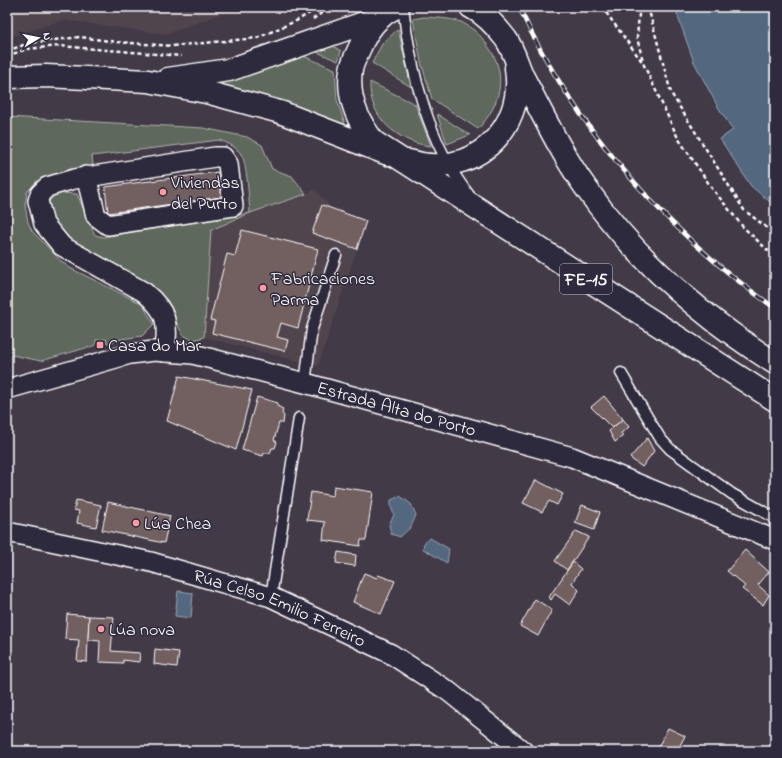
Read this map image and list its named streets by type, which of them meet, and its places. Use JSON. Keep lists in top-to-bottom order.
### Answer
{
  "streets": {
    "main road": ["FE-15"],
    "street": ["Estrada Alta do Porto", "Rúa Celso Emilio Ferreiro"]
  },
  "places": {
    "other": [
      "Viviendas del Purto",
      "Fabricaciones Parma",
      "Lúa Chea",
      "Lúa nova"
    ],
    "transit": ["Casa do Mar"]
  },
  "north": "right"
}
